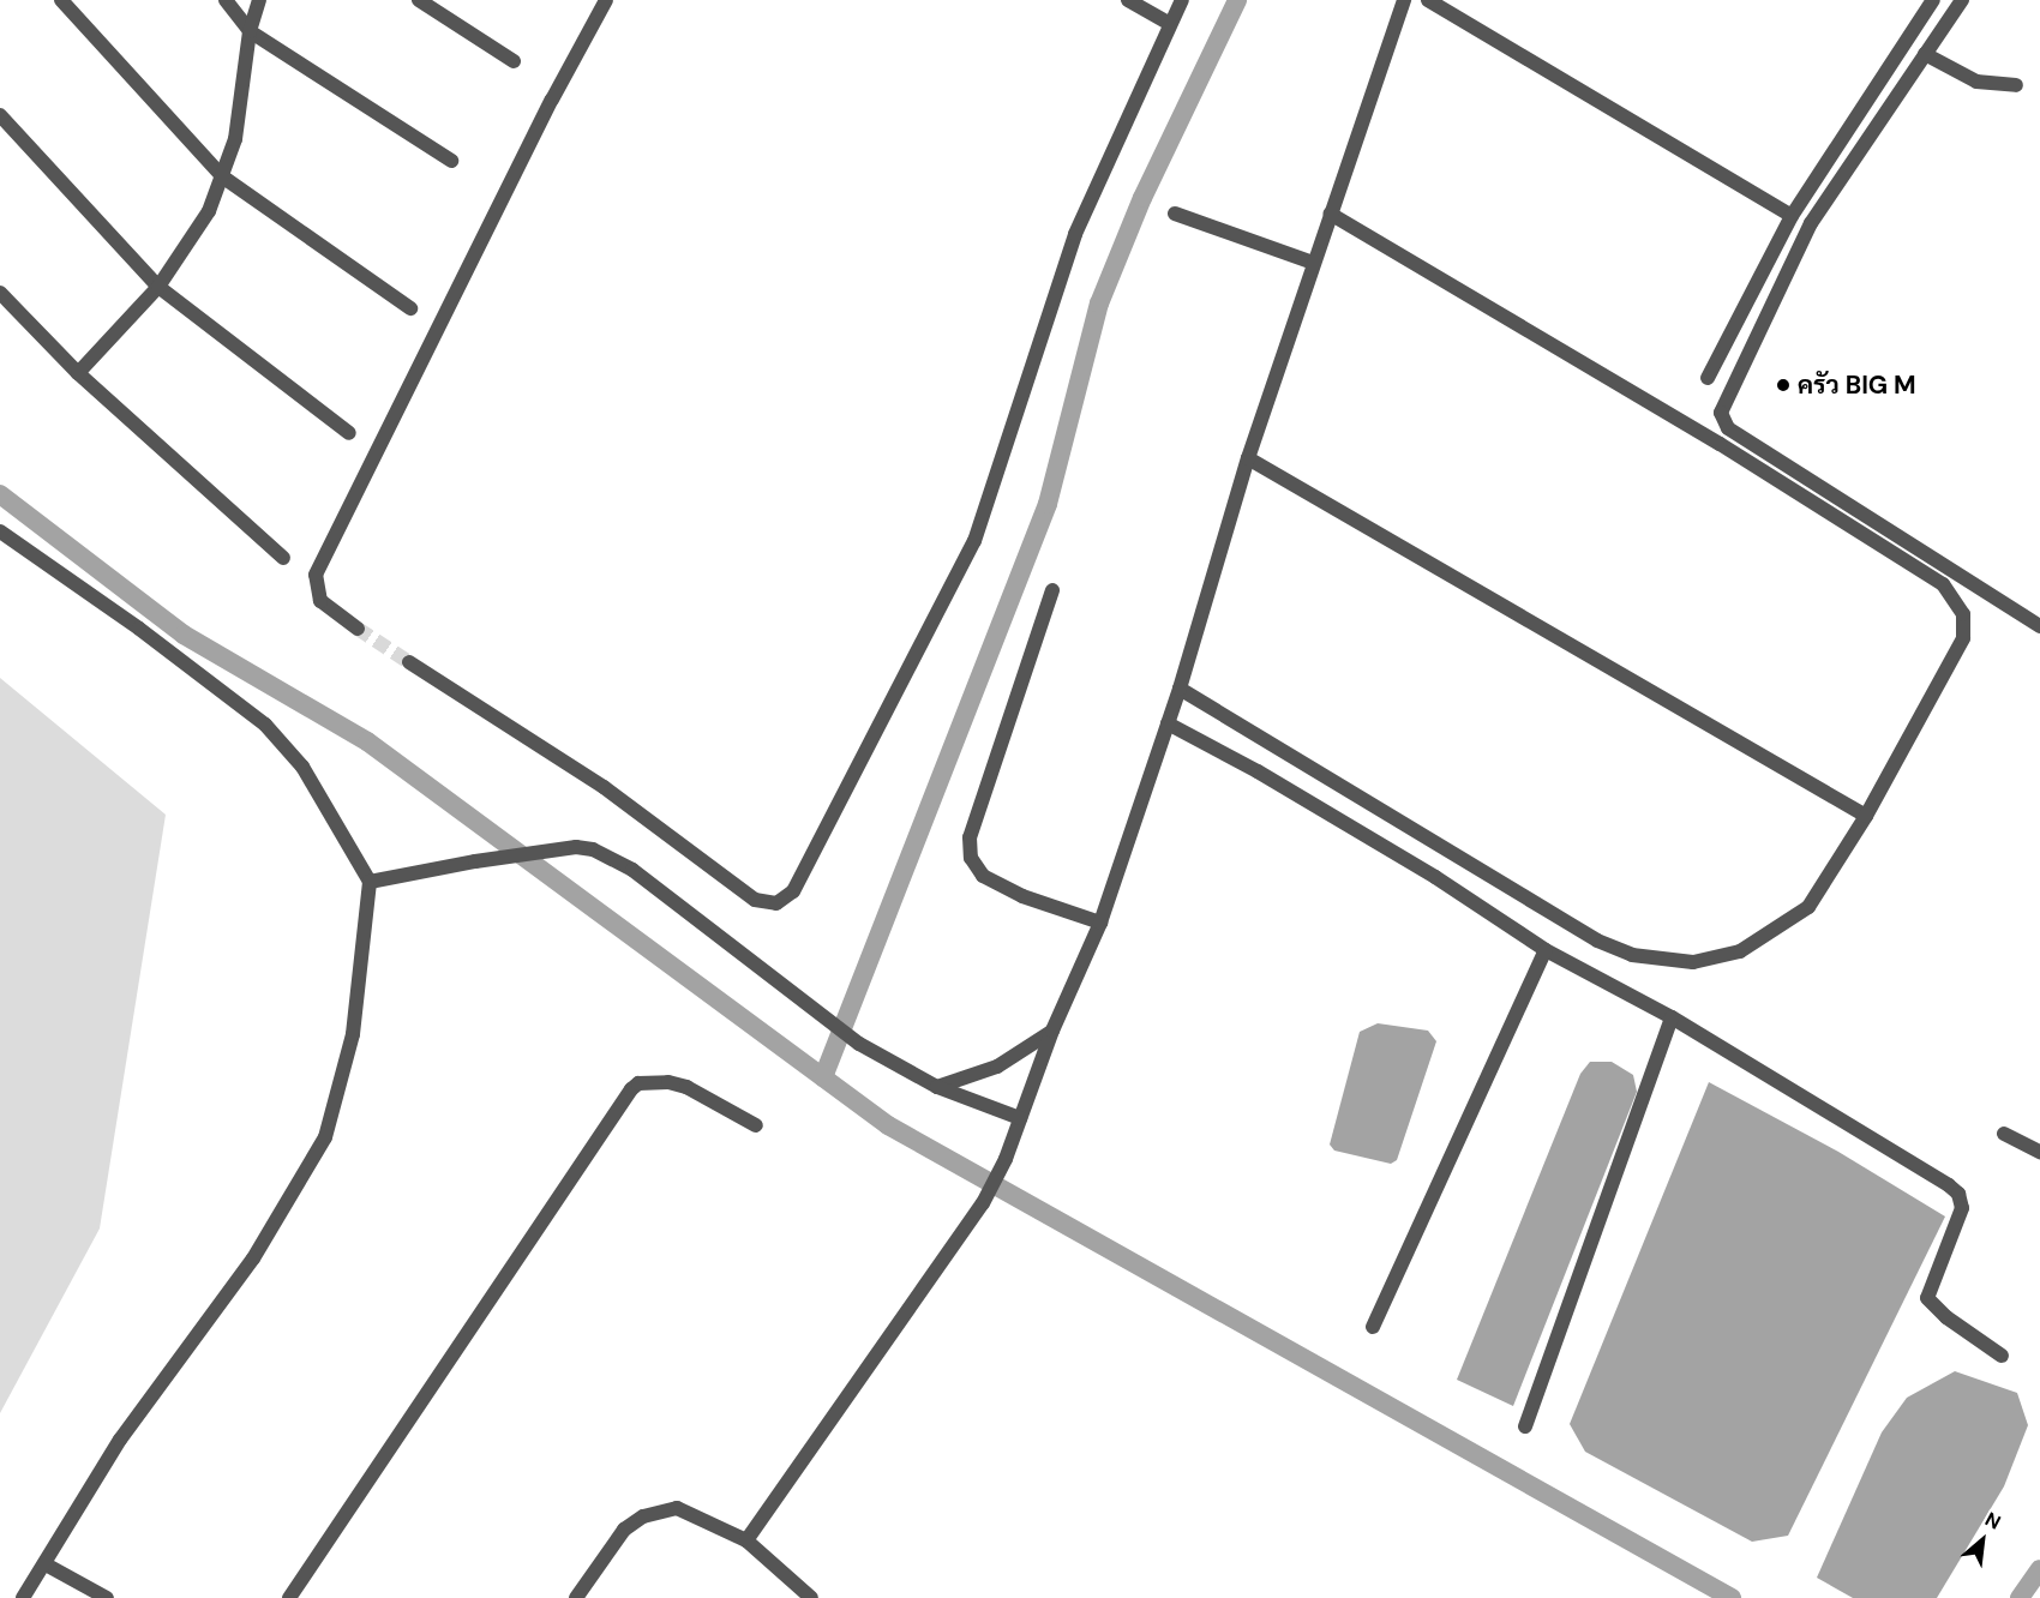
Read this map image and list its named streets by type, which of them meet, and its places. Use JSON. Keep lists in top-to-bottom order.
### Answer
{
  "places": ["ครัว BIG M"],
  "north": "top right"
}
